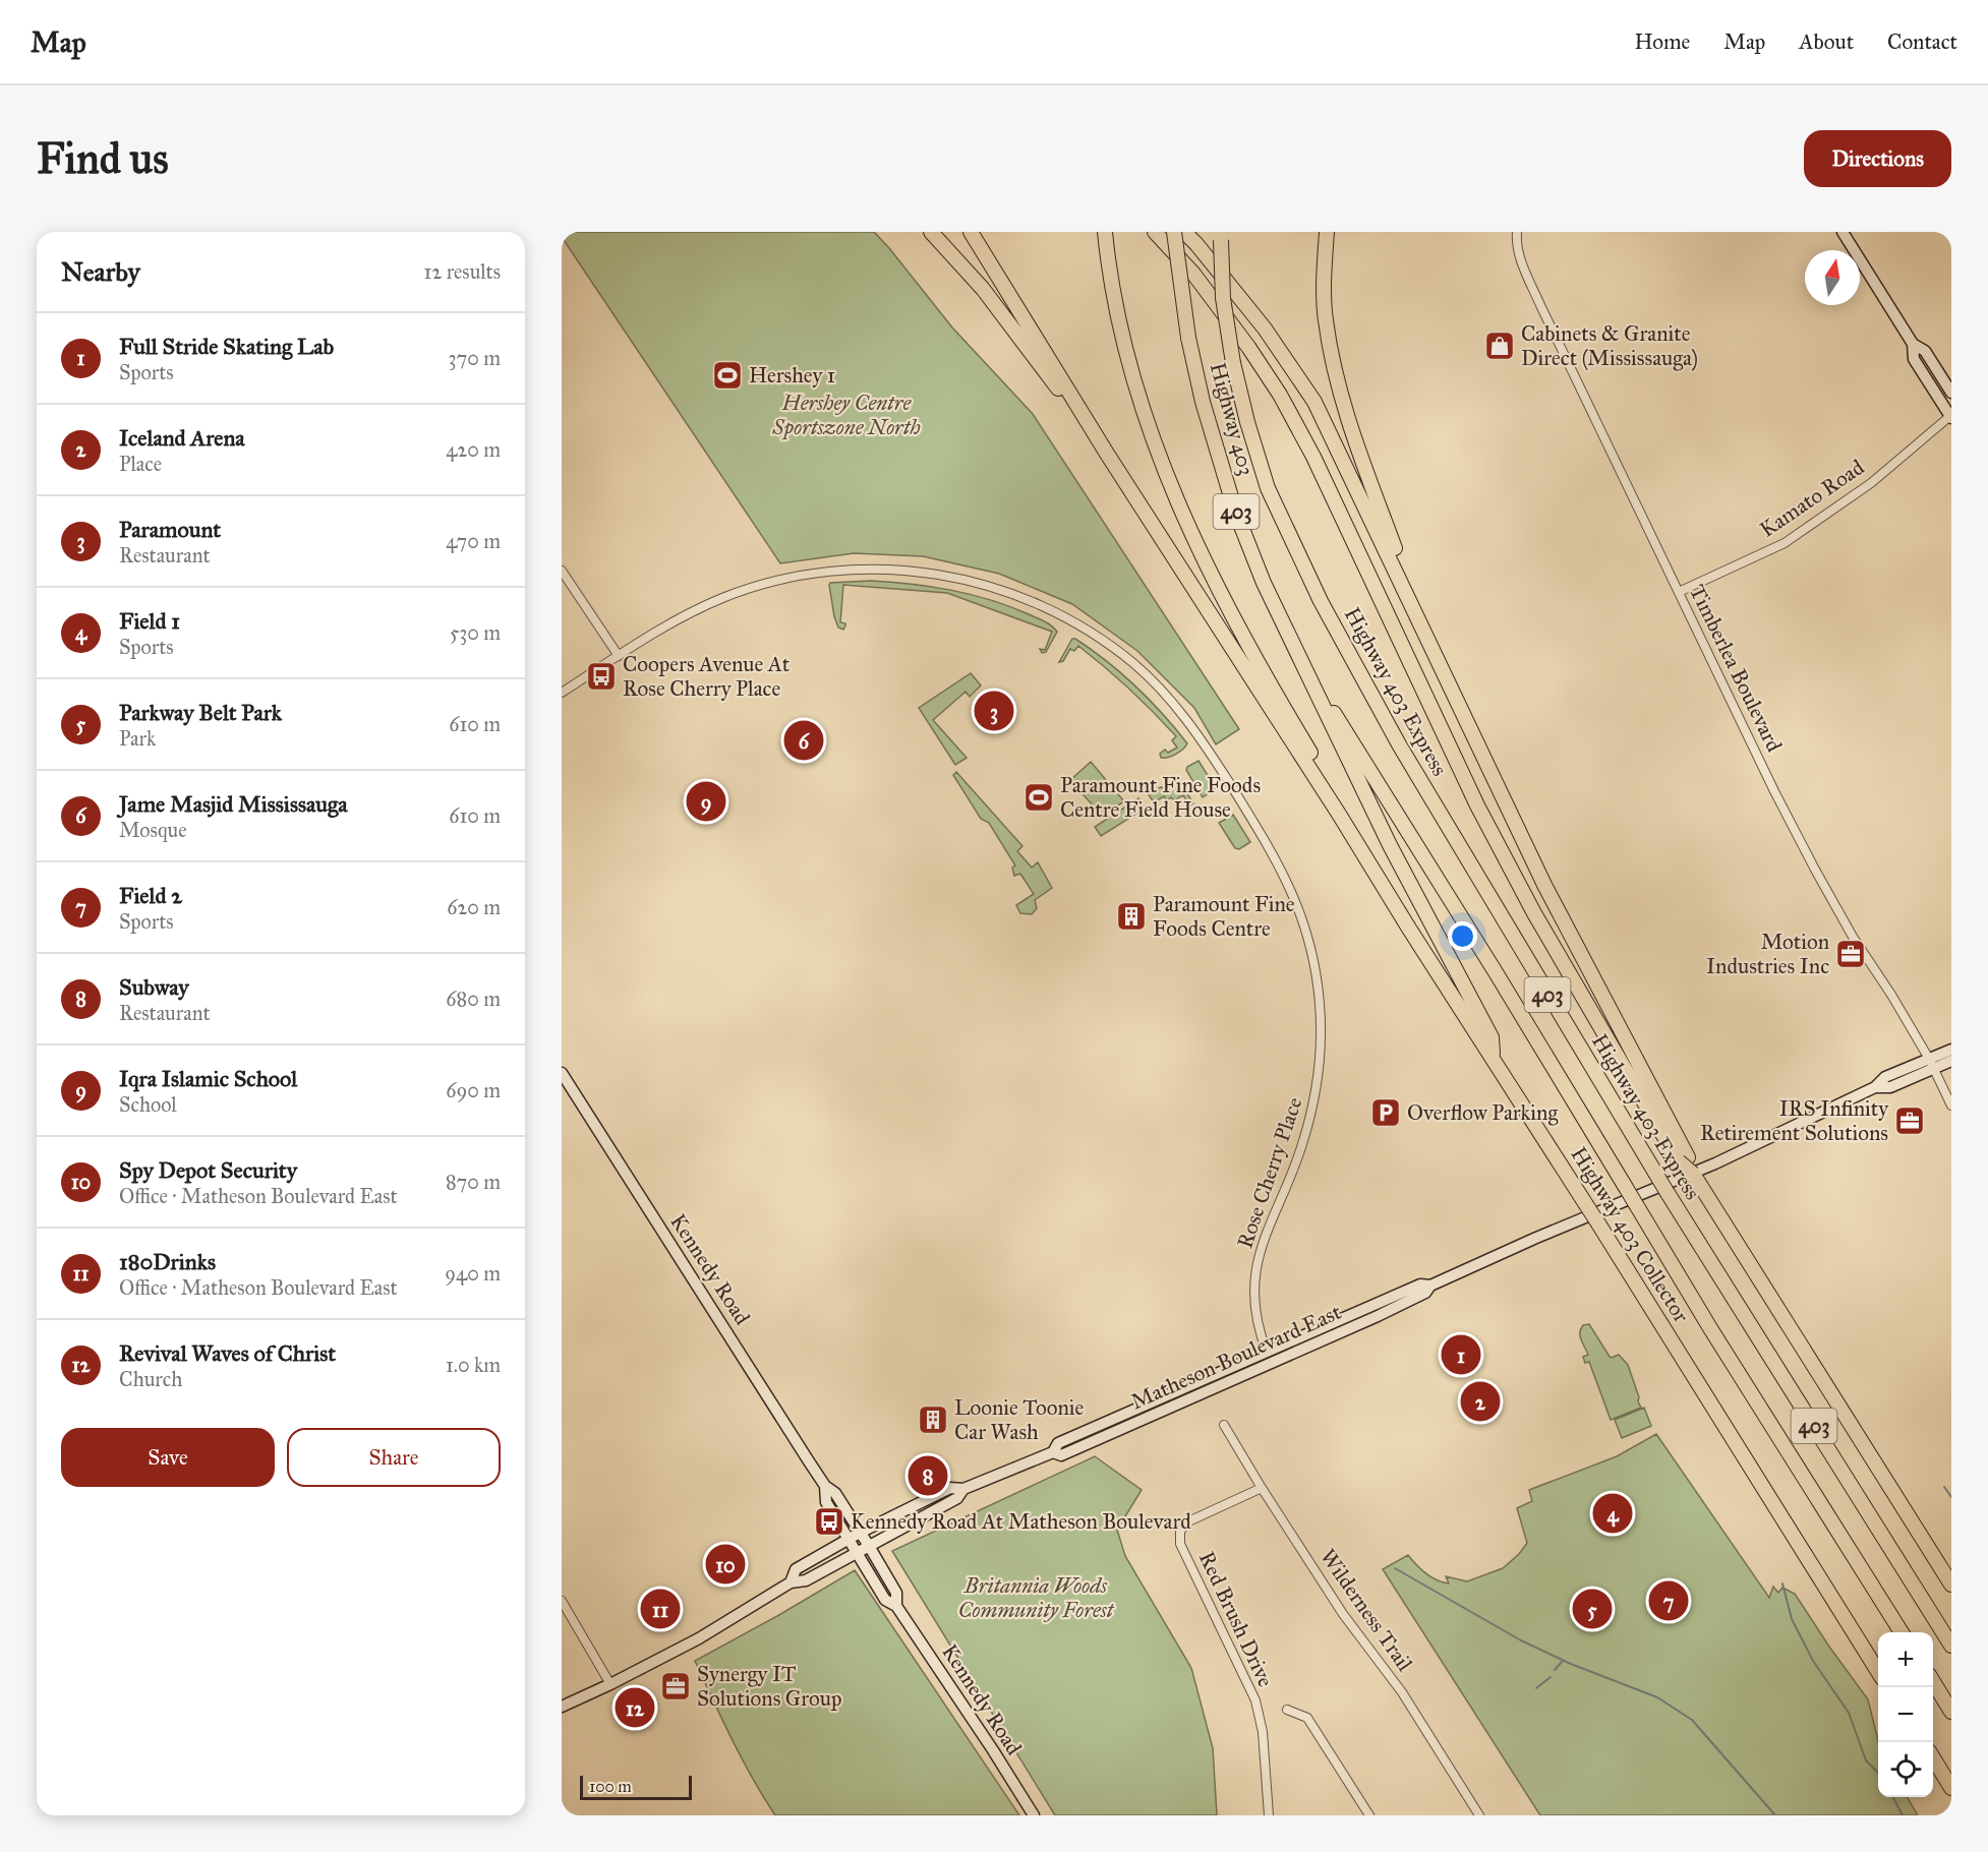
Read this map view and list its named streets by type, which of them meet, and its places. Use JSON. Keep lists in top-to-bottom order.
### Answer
{
  "streets": {
    "highway": [
      "Highway 403",
      "403",
      "Highway 403 Express",
      "Highway 403 Collector"
    ],
    "street": [
      "Kamato Road",
      "Timberlea Boulevard",
      "Rose Cherry Place",
      "Kennedy Road",
      "Matheson Boulevard East",
      "Wilderness Trail",
      "Red Brush Drive"
    ]
  },
  "crossings": [
    ["Highway 403", "403"],
    ["Highway 403", "Highway 403 Express"],
    ["Kamato Road", "Timberlea Boulevard"],
    ["Timberlea Boulevard", "Matheson Boulevard East"],
    ["Rose Cherry Place", "Matheson Boulevard East"],
    ["Kennedy Road", "Matheson Boulevard East"],
    ["Wilderness Trail", "Red Brush Drive"]
  ],
  "parks": ["Hershey Centre Sportszone North", "Britannia Woods Community Forest"],
  "places": {
    "shop": ["Cabinets & Granite Direct (Mississauga)"],
    "sports": ["Hershey 1", "Paramount Fine Foods Centre Field House"],
    "bus stop": ["Coopers Avenue At Rose Cherry Place", "Kennedy Road At Matheson Boulevard"],
    "building": ["Paramount Fine Foods Centre", "Loonie Toonie Car Wash"],
    "office": ["Motion Industries Inc", "IRS Infinity Retirement Solutions", "Synergy IT Solutions Group"],
    "parking": ["Overflow Parking"]
  },
  "scale_bar": "100 m",
  "north": "top",
  "page": {
    "header": "Map",
    "nav": [
      "Home",
      "Map",
      "About",
      "Contact"
    ],
    "buttons": [
      "Directions",
      ["Save", "Share"]
    ],
    "title": "Find us",
    "heading": ["Nearby", "12 results"],
    "list": [
      {
        "mark": "1",
        "name": "Full Stride Skating Lab",
        "note": "Sports",
        "value": "370 m"
      },
      {
        "mark": "2",
        "name": "Iceland Arena",
        "note": "Place",
        "value": "420 m"
      },
      {
        "mark": "3",
        "name": "Paramount",
        "note": "Restaurant",
        "value": "470 m"
      },
      {
        "mark": "4",
        "name": "Field 1",
        "note": "Sports",
        "value": "530 m"
      },
      {
        "mark": "5",
        "name": "Parkway Belt Park",
        "note": "Park",
        "value": "610 m"
      },
      {
        "mark": "6",
        "name": "Jame Masjid Mississauga",
        "note": "Mosque",
        "value": "610 m"
      },
      {
        "mark": "7",
        "name": "Field 2",
        "note": "Sports",
        "value": "620 m"
      },
      {
        "mark": "8",
        "name": "Subway",
        "note": "Restaurant",
        "value": "680 m"
      },
      {
        "mark": "9",
        "name": "Iqra Islamic School",
        "note": "School",
        "value": "690 m"
      },
      {
        "mark": "10",
        "name": "Spy Depot Security",
        "note": "Office · Matheson Boulevard East",
        "value": "870 m"
      },
      {
        "mark": "11",
        "name": "180Drinks",
        "note": "Office · Matheson Boulevard East",
        "value": "940 m"
      },
      {
        "mark": "12",
        "name": "Revival Waves of Christ",
        "note": "Church",
        "value": "1.0 km"
      }
    ],
    "pins": [
      "3",
      "6",
      "9",
      "1",
      "2",
      "8",
      "4",
      "10",
      "7",
      "5",
      "11",
      "12"
    ],
    "map_buttons": ["+", "−"],
    "scale": "100 m"
  }
}
